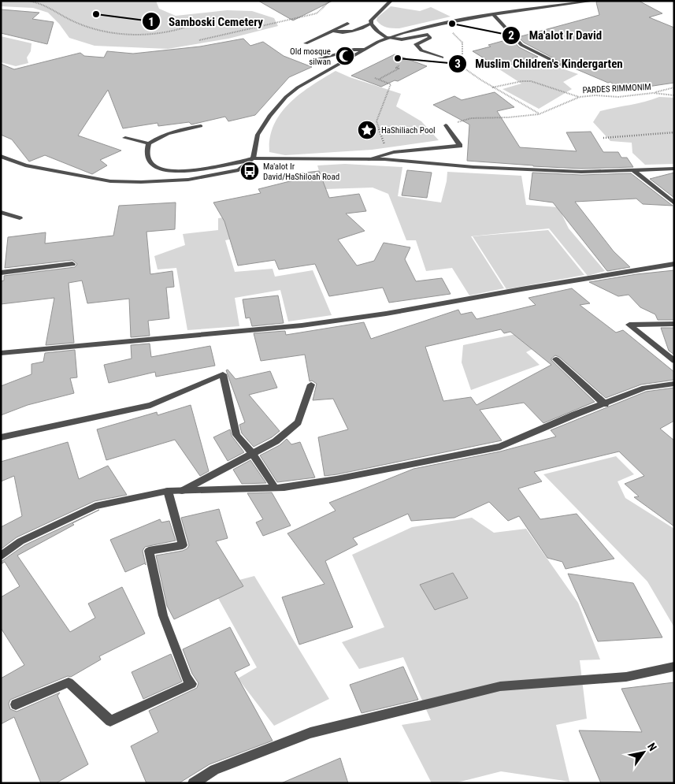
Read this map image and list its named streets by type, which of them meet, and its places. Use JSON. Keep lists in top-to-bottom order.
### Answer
{
  "streets": {
    "path": ["PARDES RIMMONIM"]
  },
  "places": {
    "other": ["Samboski Cemetery", "Ma'alot Ir David", "Muslim Children's Kindergarten"],
    "mosque": ["Old mosque silwan"],
    "place": ["HaShiliach Pool"],
    "bus stop": ["Ma'alot Ir David/HaShiloah Road"]
  },
  "north": "top right"
}
